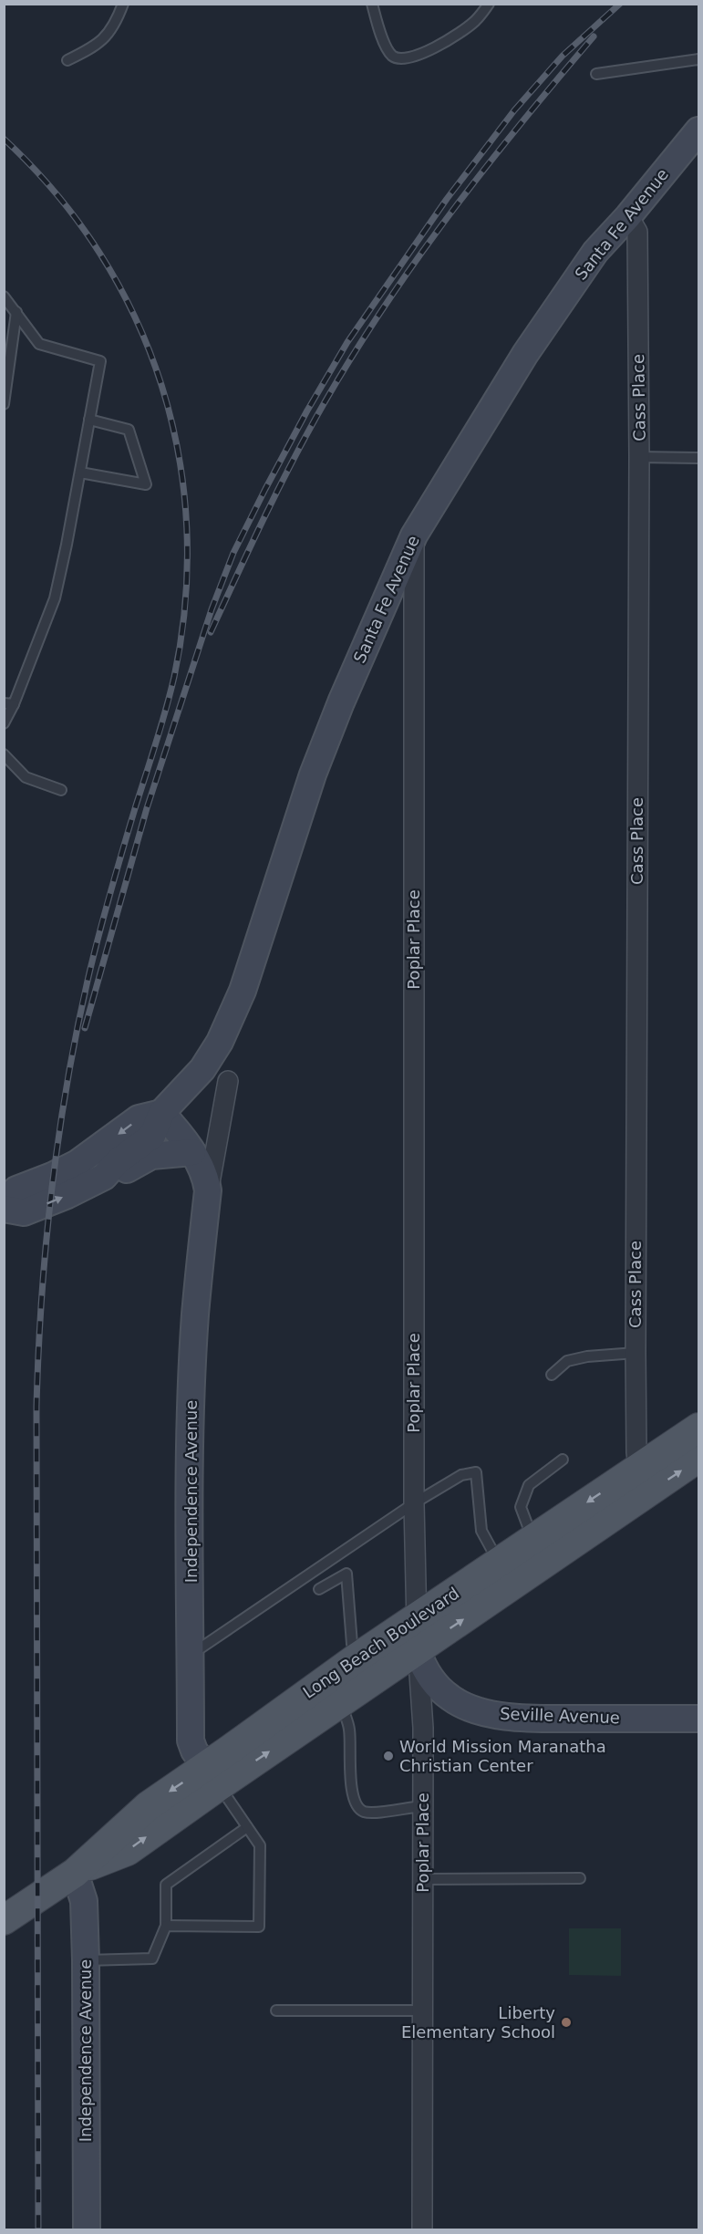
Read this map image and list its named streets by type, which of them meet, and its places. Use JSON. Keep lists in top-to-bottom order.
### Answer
{
  "streets": {
    "main road": [
      "Santa Fe Avenue",
      "Independence Avenue",
      "Long Beach Boulevard",
      "Seville Avenue"
    ],
    "street": ["Cass Place", "Poplar Place"]
  },
  "crossings": [
    ["Santa Fe Avenue", "Cass Place"],
    ["Santa Fe Avenue", "Poplar Place"],
    ["Santa Fe Avenue", "Independence Avenue"],
    ["Cass Place", "Long Beach Boulevard"],
    ["Poplar Place", "Long Beach Boulevard"],
    ["Poplar Place", "Seville Avenue"],
    ["Independence Avenue", "Long Beach Boulevard"],
    ["Long Beach Boulevard", "Seville Avenue"]
  ],
  "places": ["World Mission Maranatha Christian Center", "Liberty Elementary School"]
}
